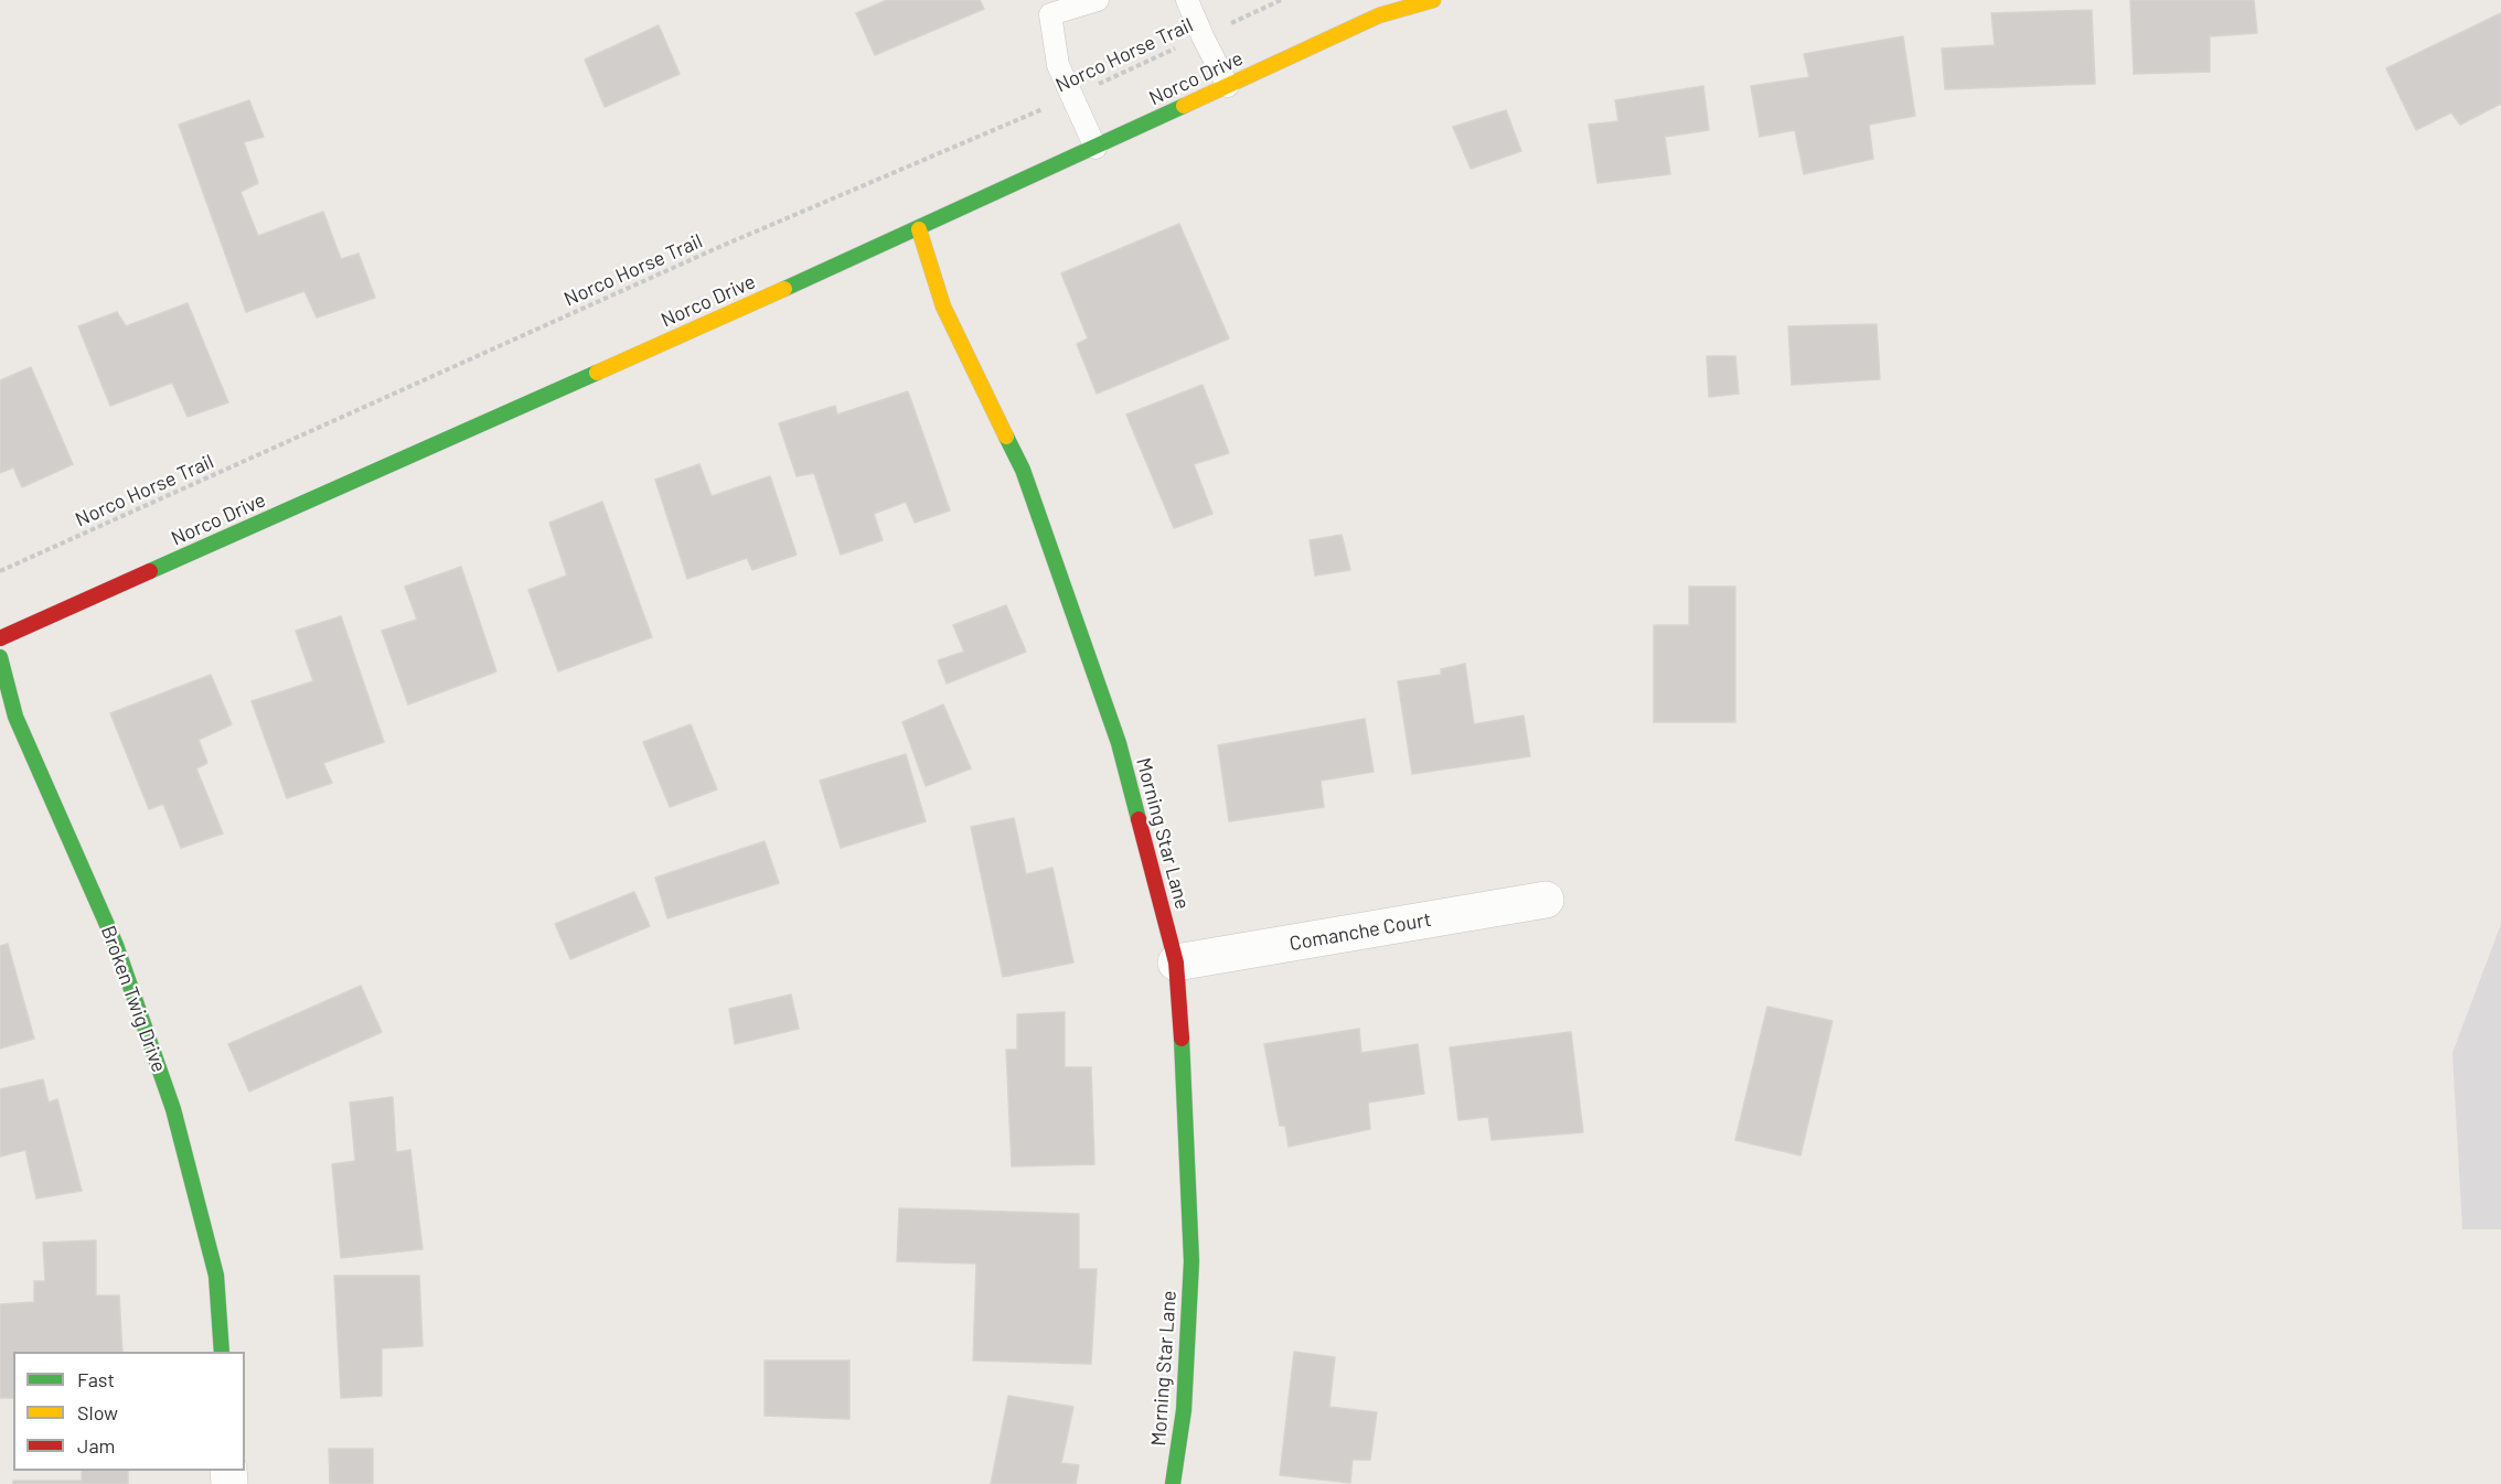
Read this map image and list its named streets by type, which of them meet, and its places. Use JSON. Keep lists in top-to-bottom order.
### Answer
{
  "streets": {
    "street": [
      "Norco Drive",
      "Morning Star Lane",
      "Comanche Court",
      "Broken Twig Drive"
    ],
    "path": ["Norco Horse Trail"]
  },
  "crossings": [
    ["Norco Drive", "Morning Star Lane"],
    ["Morning Star Lane", "Comanche Court"]
  ],
  "legend": ["Fast", "Slow", "Jam"]
}
